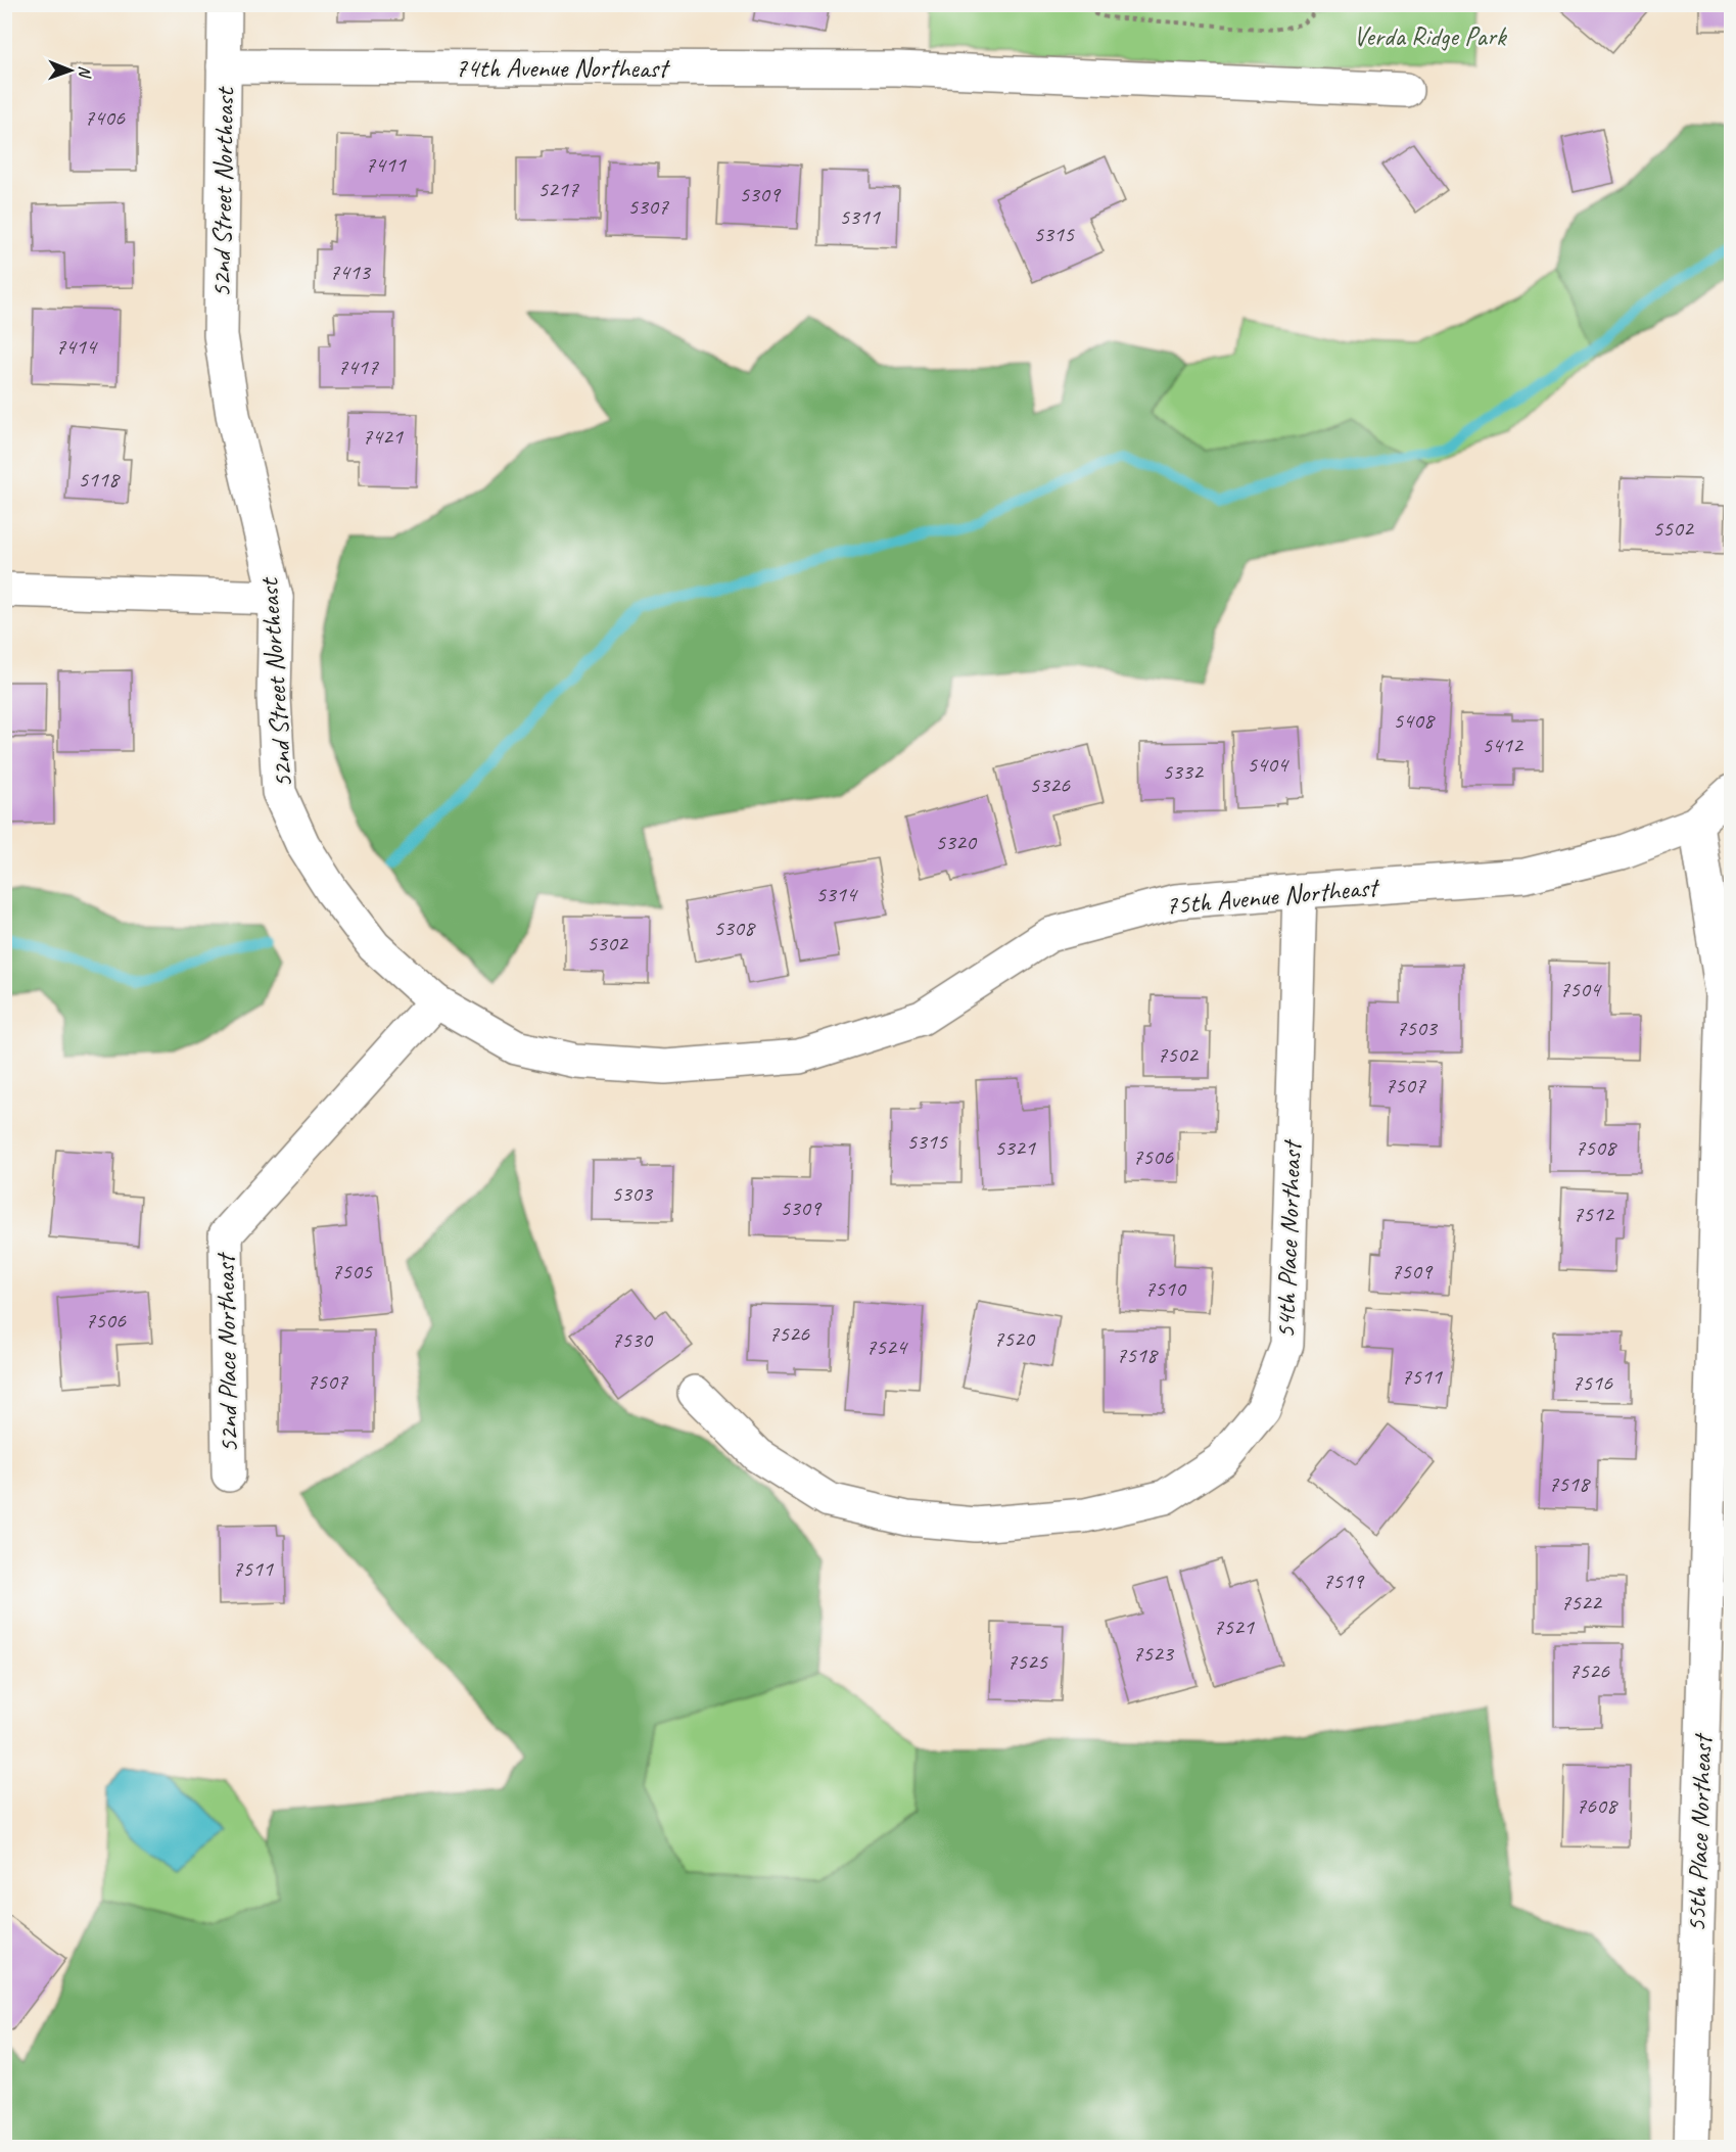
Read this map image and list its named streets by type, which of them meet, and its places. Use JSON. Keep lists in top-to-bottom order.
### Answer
{
  "streets": {
    "street": [
      "74th Avenue Northeast",
      "52nd Street Northeast",
      "75th Avenue Northeast",
      "54th Place Northeast",
      "52nd Place Northeast",
      "55th Place Northeast"
    ]
  },
  "crossings": [
    ["74th Avenue Northeast", "52nd Street Northeast"],
    ["52nd Street Northeast", "75th Avenue Northeast"],
    ["52nd Street Northeast", "52nd Place Northeast"],
    ["75th Avenue Northeast", "54th Place Northeast"],
    ["75th Avenue Northeast", "52nd Place Northeast"],
    ["75th Avenue Northeast", "55th Place Northeast"]
  ],
  "parks": ["Verda Ridge Park"],
  "house_numbers": [
    "7406",
    "7411",
    "5217",
    "5309",
    "5307",
    "5311",
    "5315",
    "7413",
    "7414",
    "7417",
    "7421",
    "5118",
    "5502",
    "5408",
    "5412",
    "5404",
    "5332",
    "5326",
    "5320",
    "5314",
    "5308",
    "5302",
    "7504",
    "7503",
    "7502",
    "7507",
    "5315",
    "5321",
    "7508",
    "7506",
    "5303",
    "5309",
    "7512",
    "7505",
    "7509",
    "7510",
    "7506",
    "7526",
    "7520",
    "7530",
    "7524",
    "7518",
    "7511",
    "7507",
    "7516",
    "7518",
    "7511",
    "7519",
    "7522",
    "7521",
    "7523",
    "7525",
    "7526",
    "7608"
  ],
  "north": "right"
}
